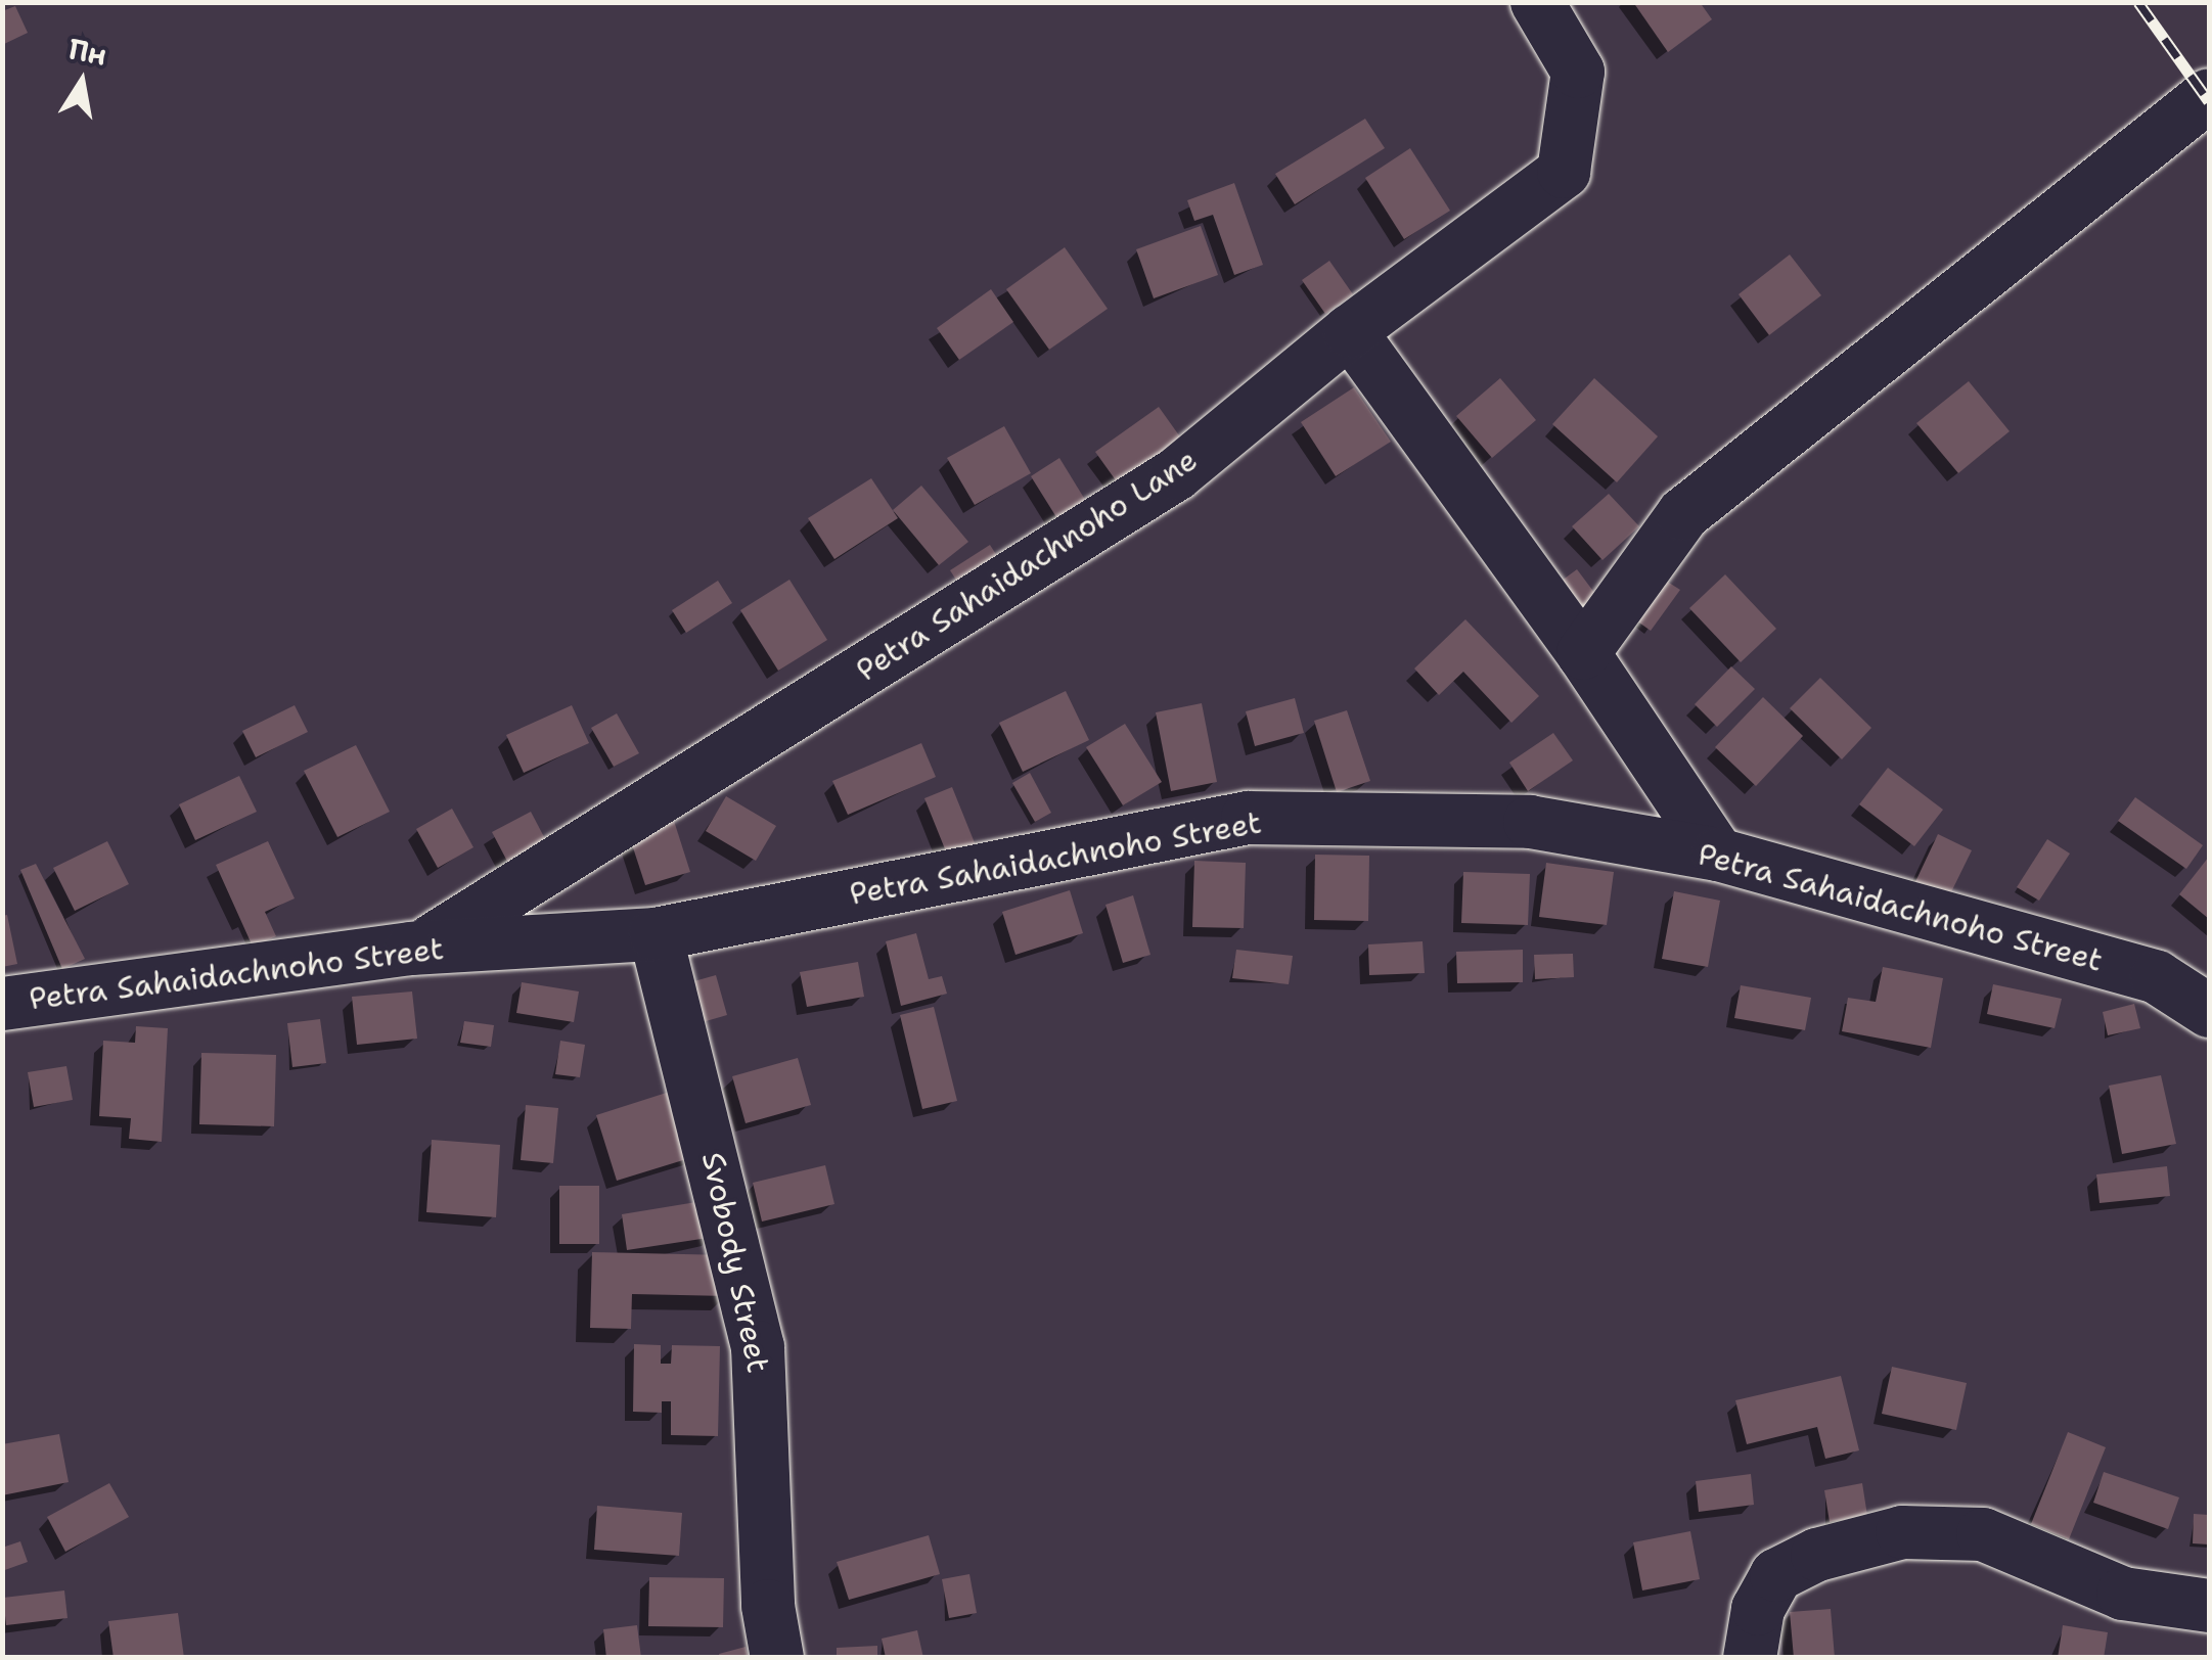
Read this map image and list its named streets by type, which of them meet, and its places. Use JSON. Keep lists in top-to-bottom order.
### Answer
{
  "streets": {
    "street": ["Petra Sahaidachnoho Lane", "Petra Sahaidachnoho Street", "Svobody Street"]
  },
  "crossings": [
    ["Petra Sahaidachnoho Lane", "Petra Sahaidachnoho Street"],
    ["Petra Sahaidachnoho Street", "Svobody Street"]
  ],
  "north": "top"
}
